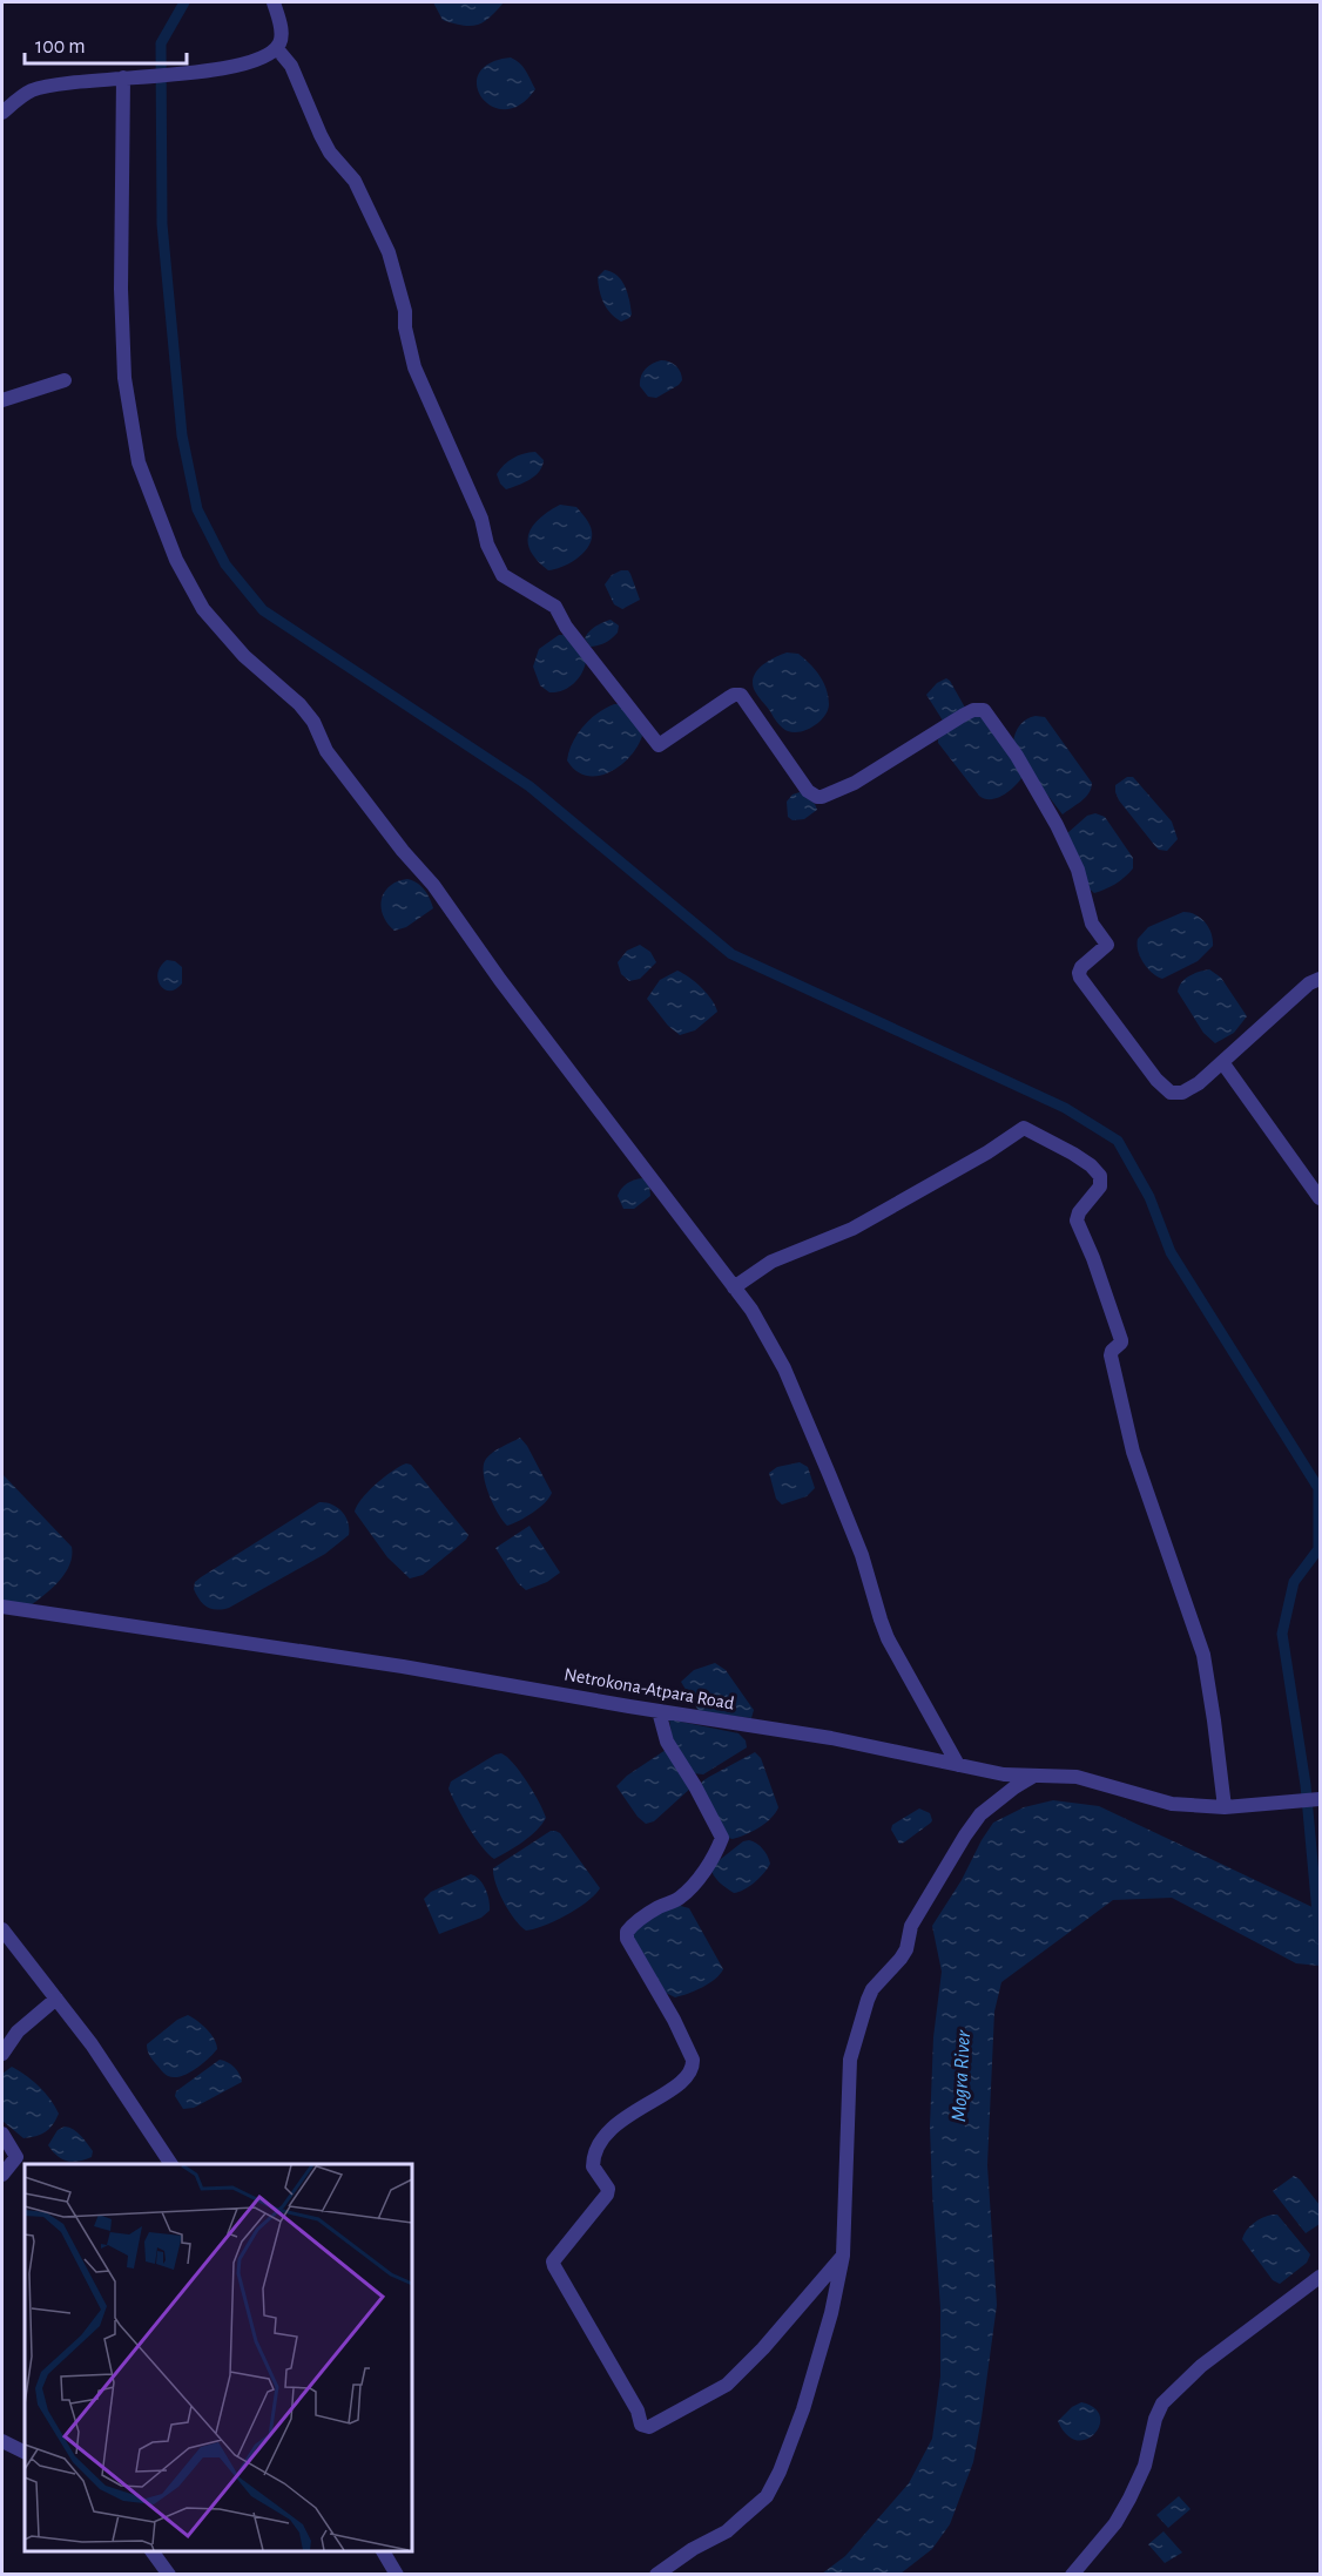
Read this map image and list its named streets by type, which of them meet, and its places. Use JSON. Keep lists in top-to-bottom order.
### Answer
{
  "streets": {
    "street": ["Netrokona-Atpara Road"]
  },
  "water": ["Mogra River"],
  "scale_bar": "100 m"
}
